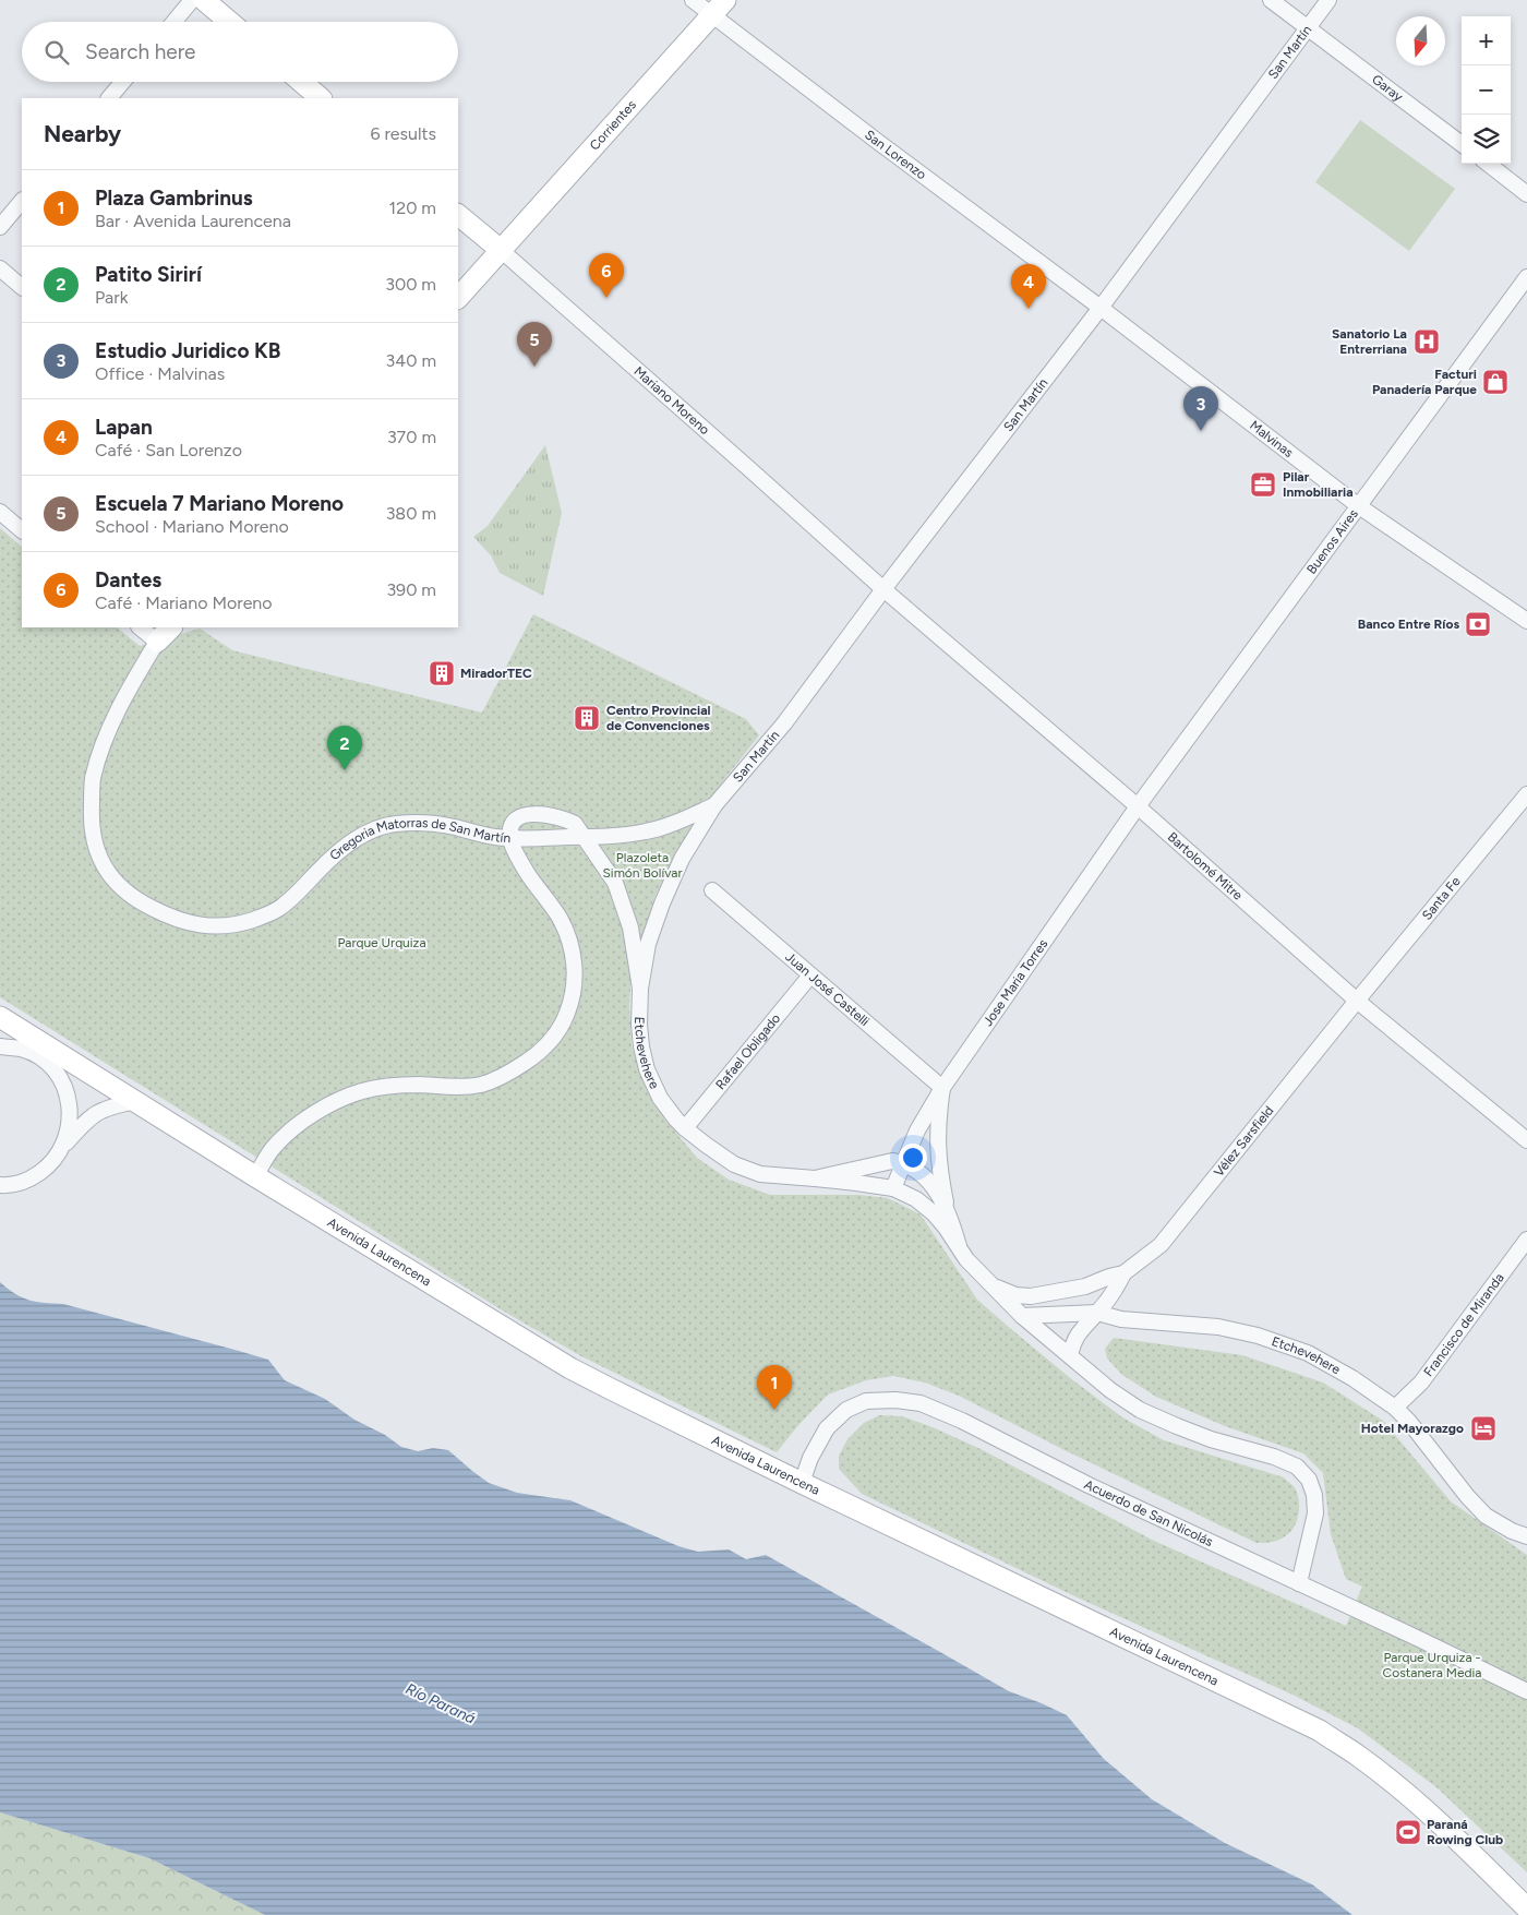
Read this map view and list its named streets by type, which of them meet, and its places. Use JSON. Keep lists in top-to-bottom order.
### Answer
{
  "streets": {
    "street": [
      "San Martín",
      "Garay",
      "Corrientes",
      "San Lorenzo",
      "Mariano Moreno",
      "Malvinas",
      "Buenos Aires",
      "Gregoria Matorras de San Martín",
      "Bartolomé Mitre",
      "Santa Fe",
      "Jose Maria Torres",
      "Juan José Castelli",
      "Rafael Obligado",
      "Etchevehere",
      "Vélez Sarsfield",
      "Avenida Laurencena",
      "Francisco de Miranda",
      "Acuerdo de San Nicolás"
    ]
  },
  "crossings": [
    ["San Martín", "Garay"],
    ["San Martín", "San Lorenzo"],
    ["San Martín", "Mariano Moreno"],
    ["San Martín", "Malvinas"],
    ["San Martín", "Bartolomé Mitre"],
    ["San Martín", "Etchevehere"],
    ["Corrientes", "San Lorenzo"],
    ["Corrientes", "Mariano Moreno"],
    ["San Lorenzo", "Malvinas"],
    ["Mariano Moreno", "Bartolomé Mitre"],
    ["Malvinas", "Buenos Aires"],
    ["Buenos Aires", "Bartolomé Mitre"],
    ["Buenos Aires", "Jose Maria Torres"],
    ["Gregoria Matorras de San Martín", "Etchevehere"],
    ["Gregoria Matorras de San Martín", "Avenida Laurencena"],
    ["Bartolomé Mitre", "Santa Fe"],
    ["Bartolomé Mitre", "Jose Maria Torres"],
    ["Bartolomé Mitre", "Vélez Sarsfield"],
    ["Santa Fe", "Vélez Sarsfield"],
    ["Jose Maria Torres", "Juan José Castelli"],
    ["Jose Maria Torres", "Etchevehere"],
    ["Juan José Castelli", "Rafael Obligado"],
    ["Rafael Obligado", "Etchevehere"],
    ["Etchevehere", "Vélez Sarsfield"],
    ["Etchevehere", "Francisco de Miranda"],
    ["Avenida Laurencena", "Acuerdo de San Nicolás"]
  ],
  "water": ["Río Paraná"],
  "parks": ["Plazoleta Simón Bolívar", "Parque Urquiza", "Parque Urquiza - Costanera Media"],
  "places": {
    "hospital": ["Sanatorio La Entrerriana"],
    "shop": ["Facturi Panadería Parque"],
    "office": ["Pilar Inmobiliaria"],
    "bank": ["Banco Entre Ríos"],
    "building": ["MiradorTEC", "Centro Provincial de Convenciones"],
    "hotel": ["Hotel Mayorazgo"],
    "sports": ["Paraná Rowing Club"]
  },
  "north": "bottom",
  "page": {
    "map_buttons": ["+", "−"],
    "search": "Search here",
    "heading": ["Nearby", "6 results"],
    "list": [
      {
        "mark": "1",
        "name": "Plaza Gambrinus",
        "note": "Bar · Avenida Laurencena",
        "value": "120 m"
      },
      {
        "mark": "2",
        "name": "Patito Sirirí",
        "note": "Park",
        "value": "300 m"
      },
      {
        "mark": "3",
        "name": "Estudio Juridico KB",
        "note": "Office · Malvinas",
        "value": "340 m"
      },
      {
        "mark": "4",
        "name": "Lapan",
        "note": "Café · San Lorenzo",
        "value": "370 m"
      },
      {
        "mark": "5",
        "name": "Escuela 7 Mariano Moreno",
        "note": "School · Mariano Moreno",
        "value": "380 m"
      },
      {
        "mark": "6",
        "name": "Dantes",
        "note": "Café · Mariano Moreno",
        "value": "390 m"
      }
    ],
    "pins": [
      "6",
      "4",
      "5",
      "3",
      "2",
      "1"
    ]
  }
}
